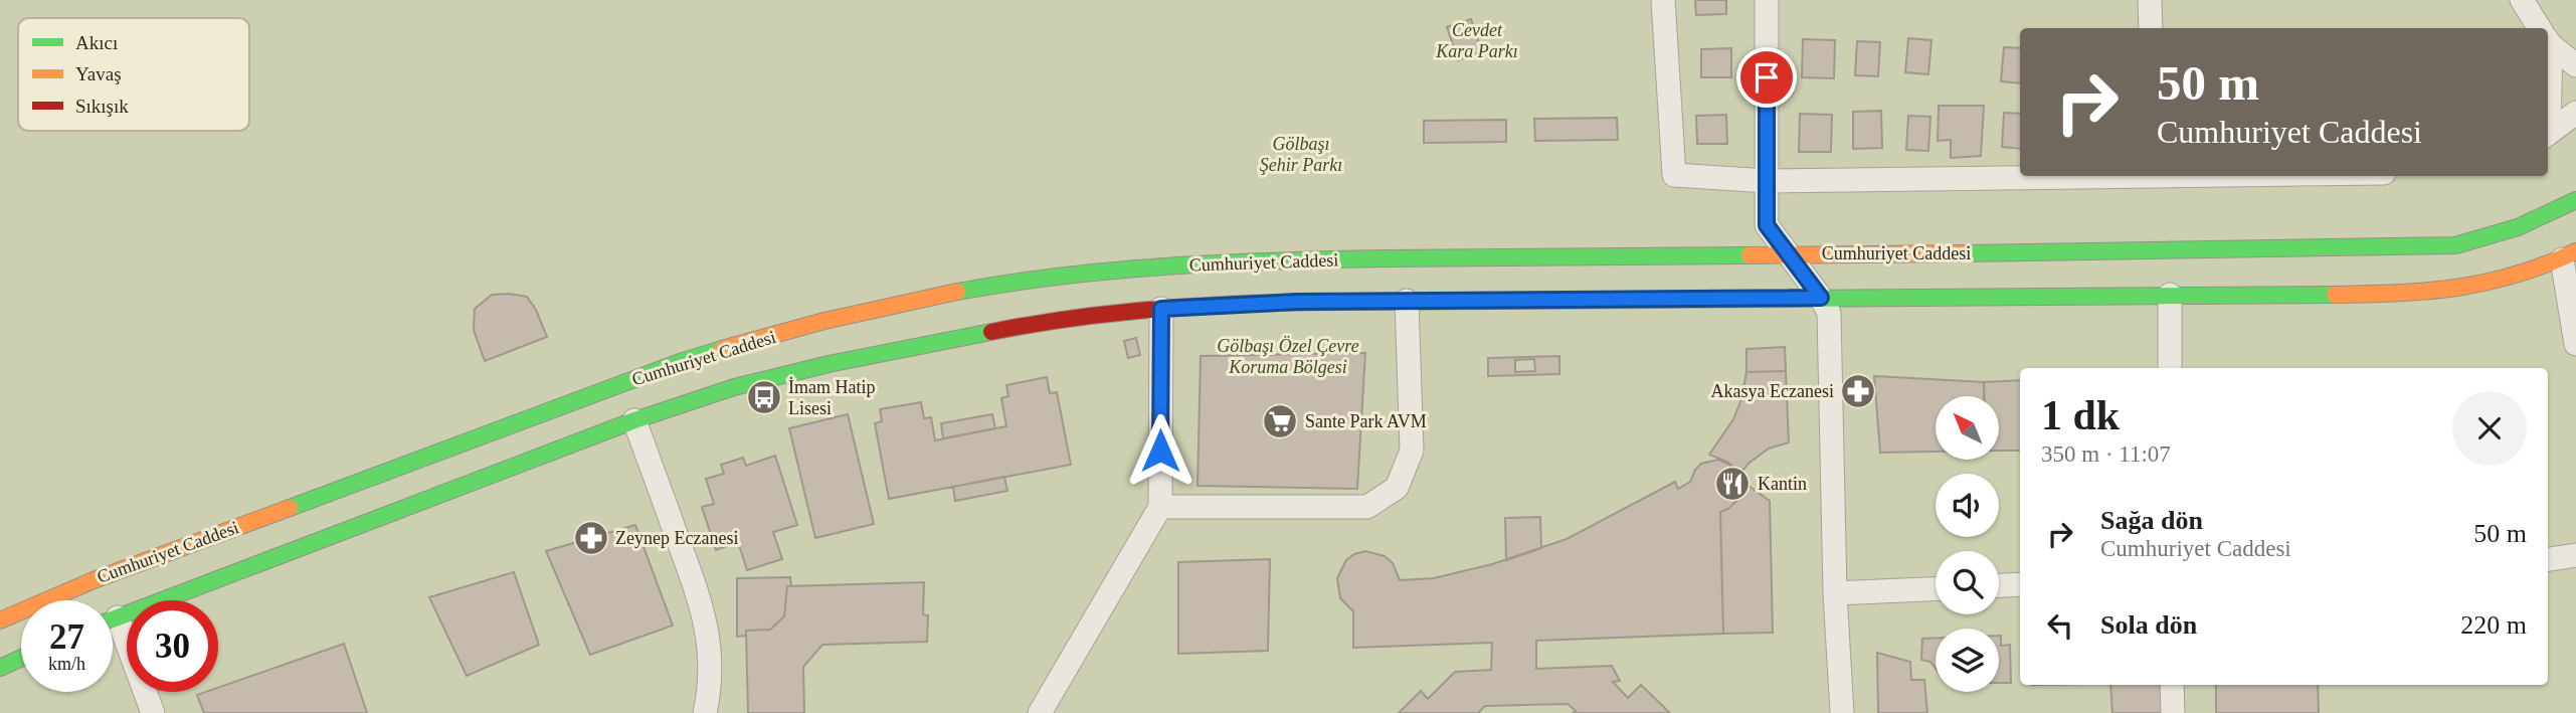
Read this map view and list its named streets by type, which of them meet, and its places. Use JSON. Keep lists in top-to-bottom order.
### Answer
{
  "streets": {
    "main road": ["Cumhuriyet Caddesi"]
  },
  "parks": ["Cevdet Kara Parkı", "Gölbaşı Şehir Parkı", "Gölbaşı Özel Çevre Koruma Bölgesi"],
  "places": {
    "pharmacy": ["Akasya Eczanesi", "Zeynep Eczanesi"],
    "bus stop": ["İmam Hatip Lisesi"],
    "supermarket": ["Sante Park AVM"],
    "restaurant": ["Kantin"]
  },
  "legend": ["Akıcı", "Yavaş", "Sıkışık"],
  "north": "top left",
  "page": {
    "turn": ["50 m", "Cumhuriyet Caddesi"],
    "heading": ["1 dk", "350 m · 11:07"],
    "list": [
      {
        "name": "Sağa dön",
        "note": "Cumhuriyet Caddesi",
        "value": "50 m"
      },
      {
        "name": "Sola dön",
        "value": "220 m"
      }
    ],
    "speed": "27 km/h",
    "limit": "30"
  }
}
